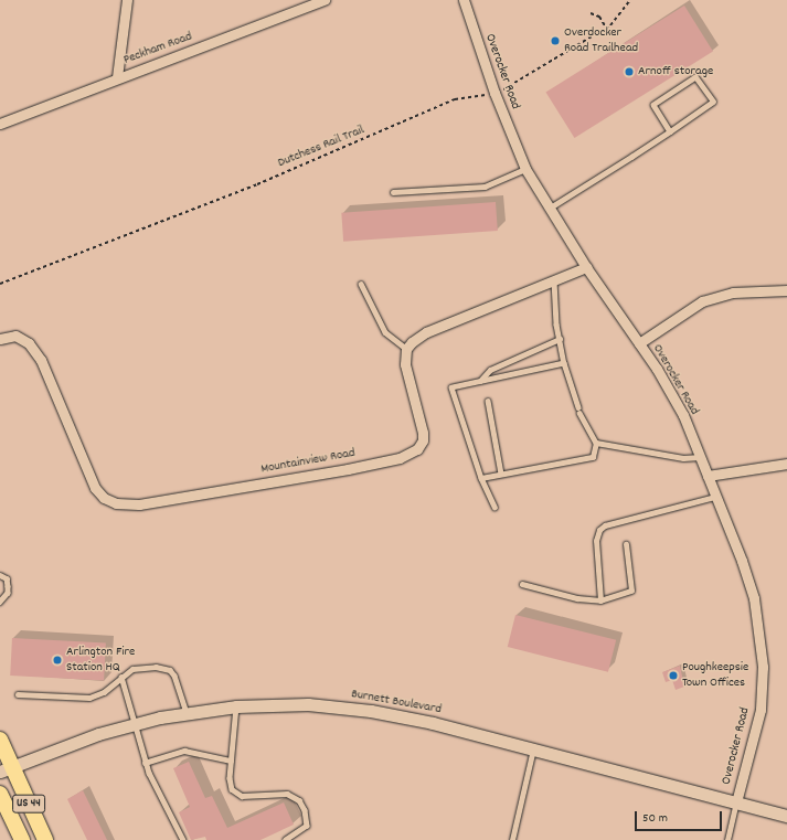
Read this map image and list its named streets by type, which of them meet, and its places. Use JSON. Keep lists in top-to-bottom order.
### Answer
{
  "streets": {
    "highway": ["US 44"],
    "street": [
      "Peckham Road",
      "Overocker Road",
      "Mountainview Road",
      "Burnett Boulevard"
    ],
    "path": ["Dutchess Rail Trail"]
  },
  "crossings": [
    ["Overocker Road", "Dutchess Rail Trail"],
    ["Overocker Road", "Burnett Boulevard"],
    ["Burnett Boulevard", "US 44"]
  ],
  "places": [
    "Overdocker Road Trailhead",
    "Arnoff storage",
    "Arlington Fire Station HQ",
    "Poughkeepsie Town Offices"
  ],
  "scale_bar": "50 m"
}
